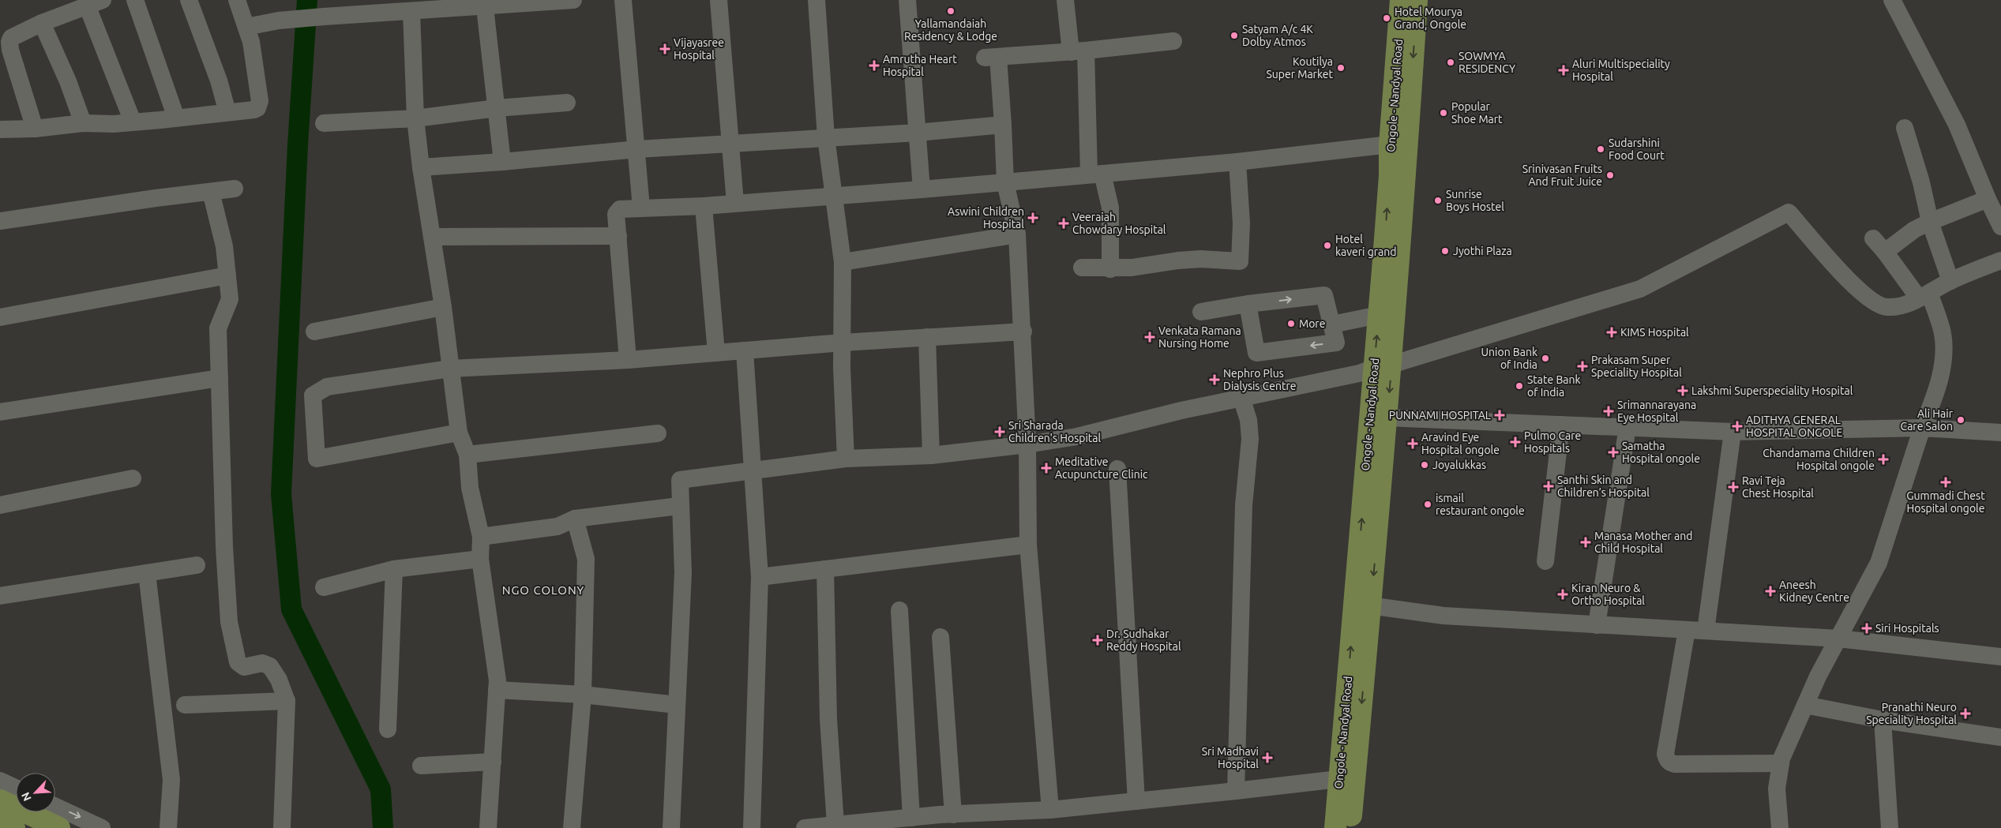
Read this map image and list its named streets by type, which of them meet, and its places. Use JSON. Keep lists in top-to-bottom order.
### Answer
{
  "streets": {
    "main road": ["Ongole - Nandyal Road"]
  },
  "districts": ["NGO COLONY"],
  "places": {
    "other": [
      "Yallamandaiah Residency & Lodge",
      "Hotel Mourya Grand, Ongole",
      "Satyam A/c 4K Dolby Atmos",
      "SOWMYA RESIDENCY",
      "Koutilya Super Market",
      "Popular Shoe Mart",
      "Sudarshini Food Court",
      "Srinivasan Fruits And Fruit Juice",
      "Sunrise Boys Hostel",
      "Hotel kaveri grand",
      "Jyothi Plaza",
      "More",
      "Union Bank of India",
      "State Bank of India",
      "Ali Hair Care Salon",
      "Joyalukkas",
      "ismail restaurant ongole"
    ],
    "health": [
      "Vijayasree Hospital",
      "Amrutha Heart Hospital",
      "Aluri Multispeciality Hospital",
      "Aswini Children Hospital",
      "Veeraiah Chowdary Hospital",
      "KIMS Hospital",
      "Venkata Ramana Nursing Home",
      "Prakasam Super Speciality Hospital",
      "Nephro Plus Dialysis Centre",
      "Lakshmi Superspeciality Hospital",
      "Srimannarayana Eye Hospital",
      "PUNNAMI HOSPITAL",
      "ADITHYA GENERAL HOSPITAL ONGOLE",
      "Sri Sharada Children's Hospital",
      "Pulmo Care Hospitals",
      "Aravind Eye Hospital ongole",
      "Samatha Hospital ongole",
      "Chandamama Children Hospital ongole",
      "Meditative Acupuncture Clinic",
      "Gummadi Chest Hospital ongole",
      "Santhi Skin and Children’s Hospital",
      "Ravi Teja Chest Hospital",
      "Manasa Mother and Child Hospital",
      "Aneesh Kidney Centre",
      "Kiran Neuro & Ortho Hospital",
      "Siri Hospitals",
      "Dr. Sudhakar Reddy Hospital",
      "Pranathi Neuro Speciality Hospital",
      "Sri Madhavi Hospital"
    ]
  },
  "north": "bottom left"
}
